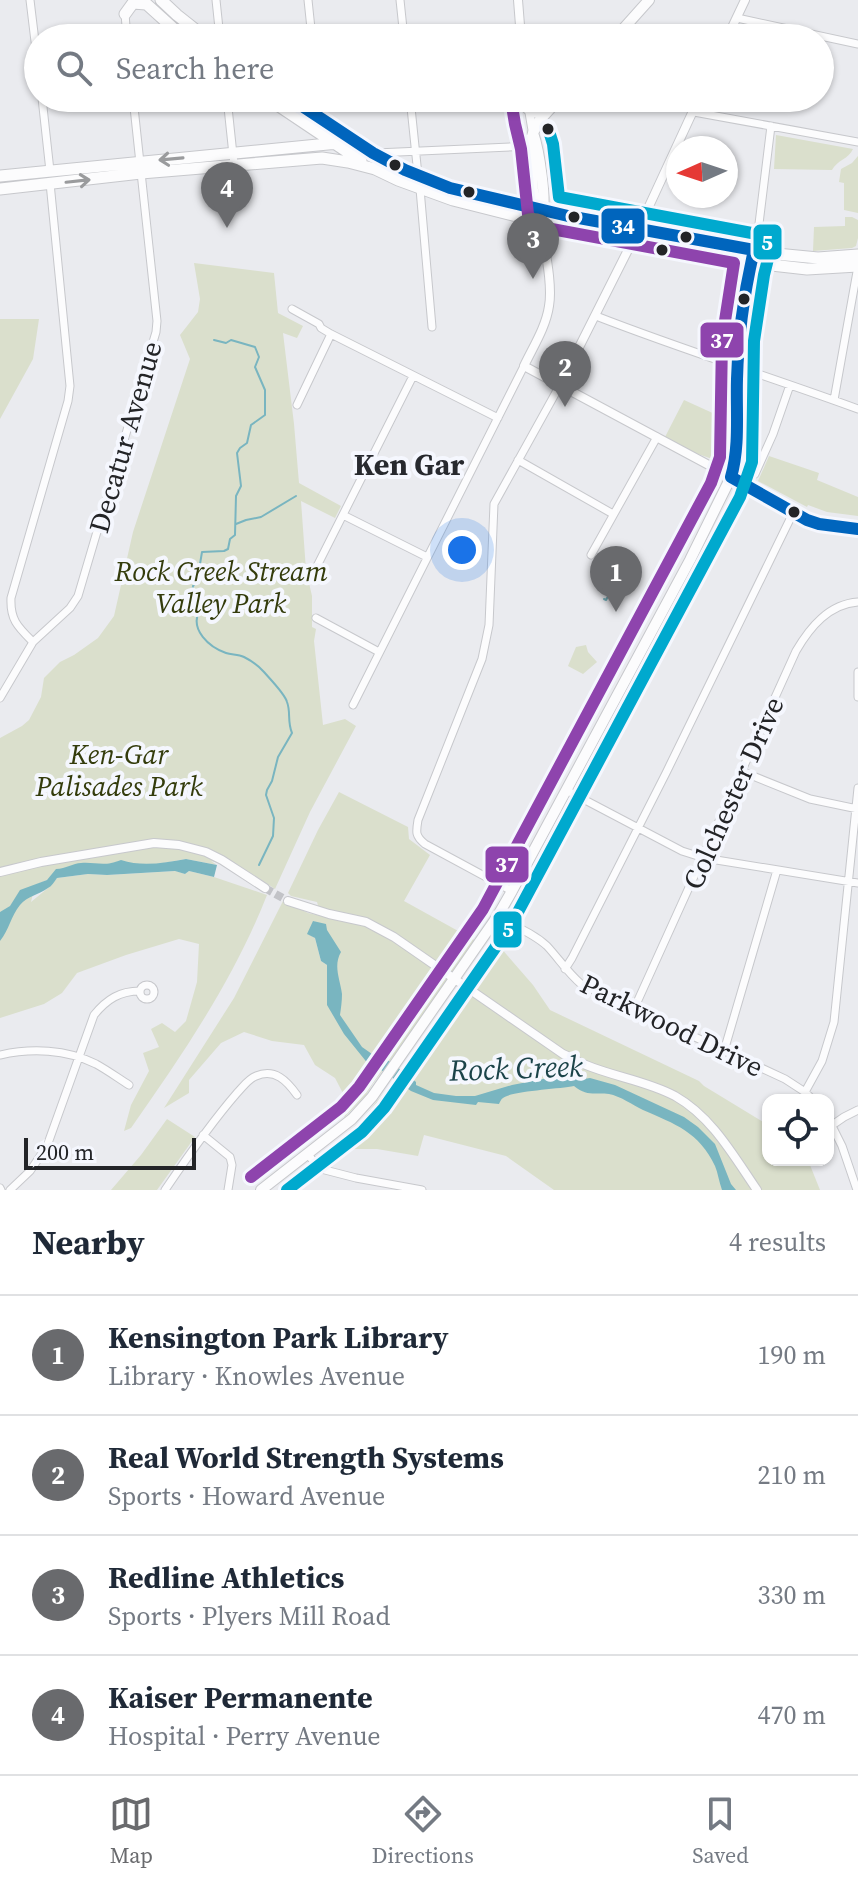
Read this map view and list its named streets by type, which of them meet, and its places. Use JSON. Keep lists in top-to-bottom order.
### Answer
{
  "streets": {
    "street": ["Decatur Avenue", "Colchester Drive", "Parkwood Drive"]
  },
  "crossings": [
    ["Colchester Drive", "Parkwood Drive"]
  ],
  "districts": ["Ken Gar"],
  "water": ["Rock Creek"],
  "parks": ["Rock Creek Stream Valley Park", "Ken-Gar Palisades Park"],
  "lines": ["transit line 34", "transit line 37", "transit line 5"],
  "scale_bar": "200 m",
  "north": "left",
  "page": {
    "search": "Search here",
    "pins": [
      "4",
      "3",
      "2",
      "1"
    ],
    "scale": "200 m",
    "heading": ["Nearby", "4 results"],
    "list": [
      {
        "mark": "1",
        "name": "Kensington Park Library",
        "note": "Library · Knowles Avenue",
        "value": "190 m"
      },
      {
        "mark": "2",
        "name": "Real World Strength Systems",
        "note": "Sports · Howard Avenue",
        "value": "210 m"
      },
      {
        "mark": "3",
        "name": "Redline Athletics",
        "note": "Sports · Plyers Mill Road",
        "value": "330 m"
      },
      {
        "mark": "4",
        "name": "Kaiser Permanente",
        "note": "Hospital · Perry Avenue",
        "value": "470 m"
      }
    ],
    "nav": ["Map", "Directions", "Saved"]
  }
}
